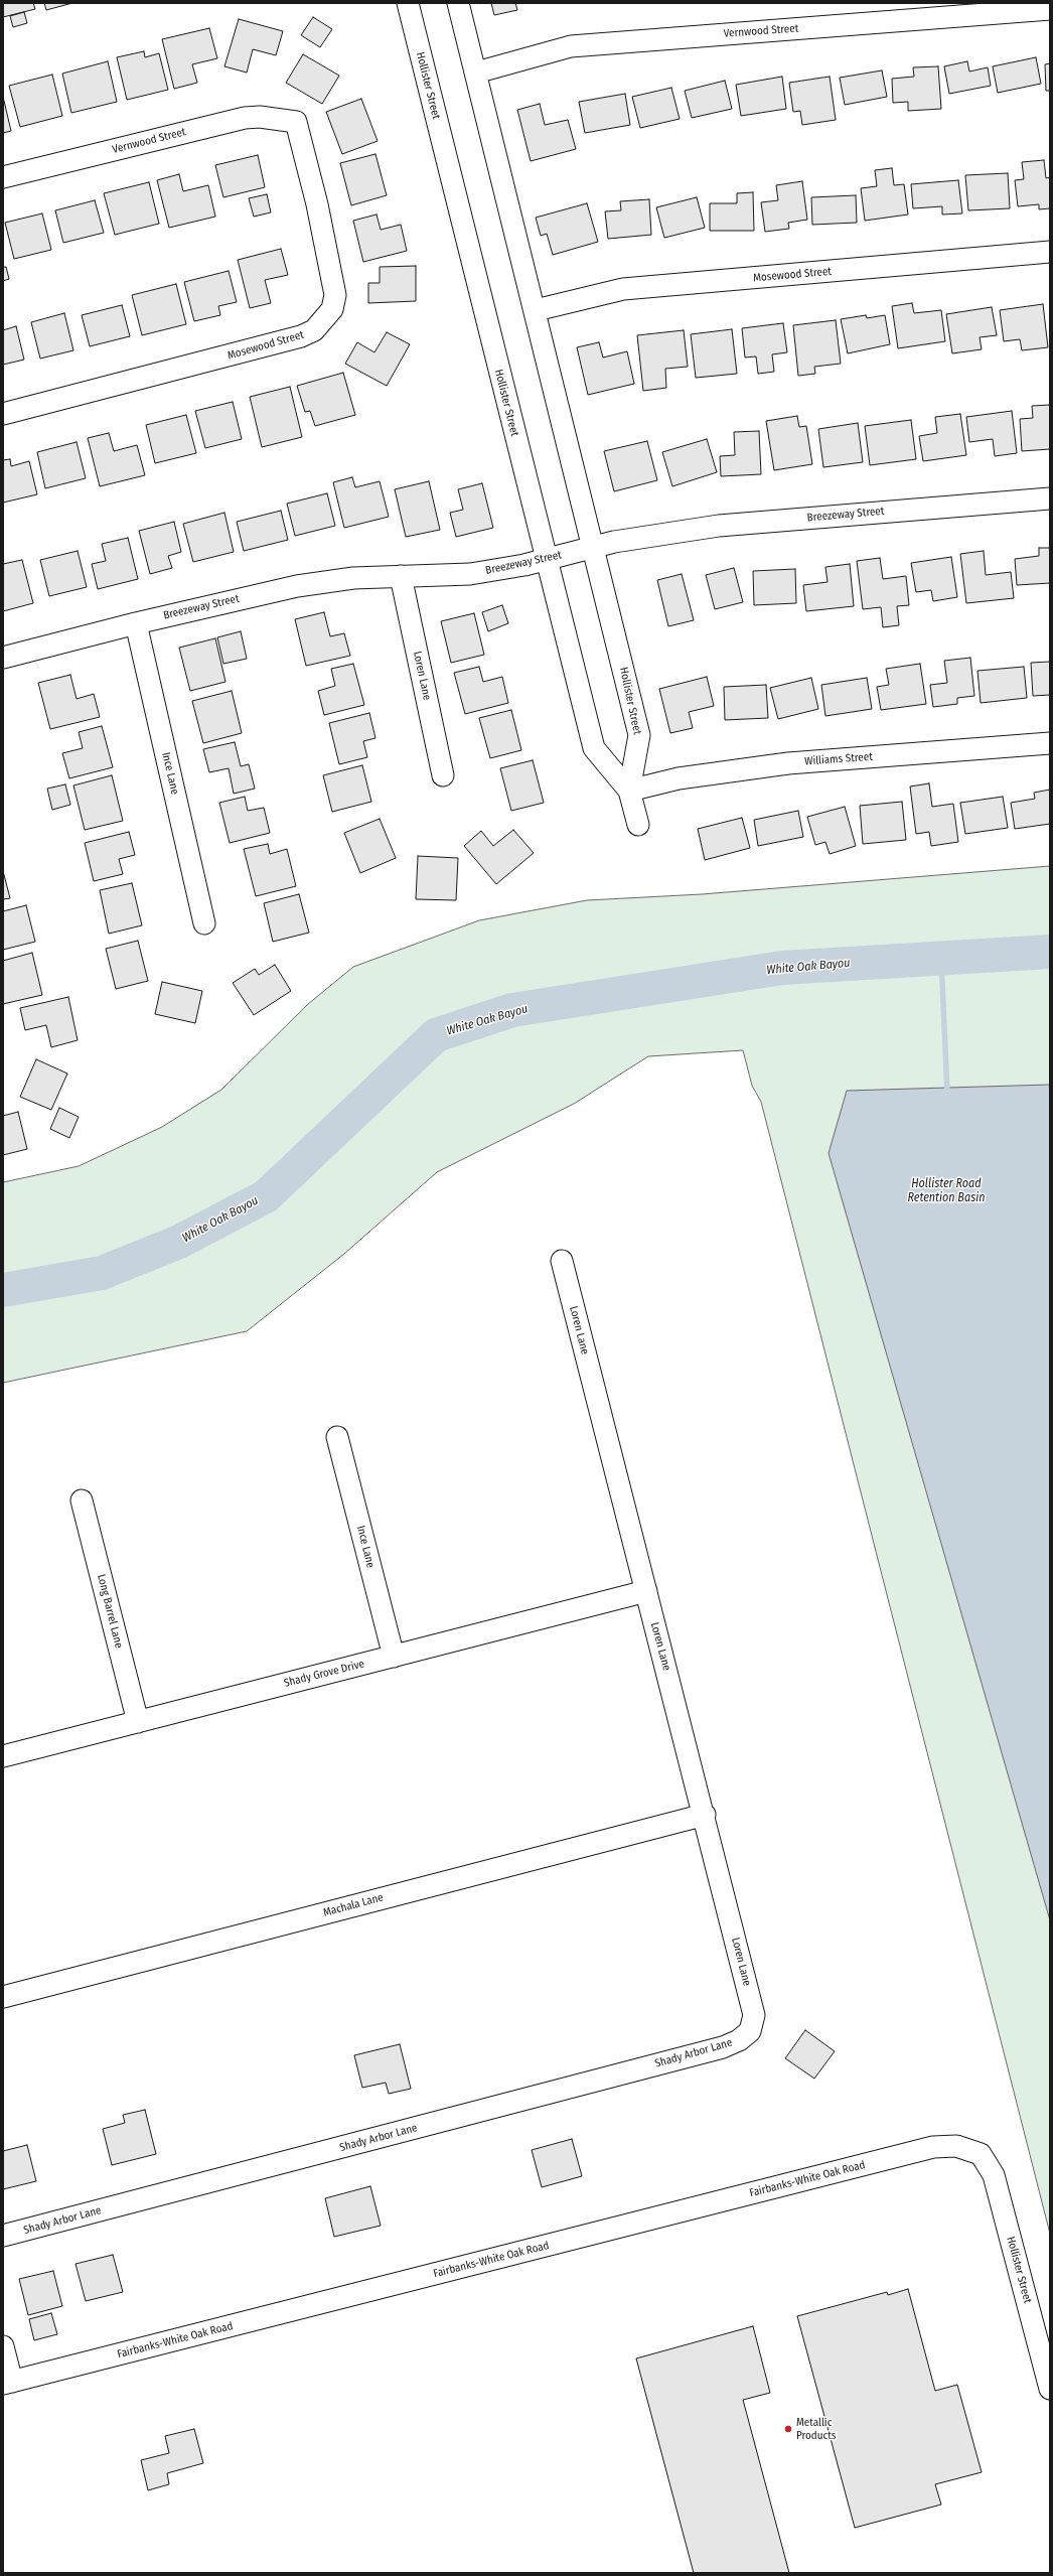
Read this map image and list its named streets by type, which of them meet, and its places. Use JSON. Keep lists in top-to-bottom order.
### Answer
{
  "streets": {
    "street": [
      "Vernwood Street",
      "Hollister Street",
      "Mosewood Street",
      "Breezeway Street",
      "Loren Lane",
      "Williams Street",
      "Ince Lane",
      "Long Barrel Lane",
      "Shady Grove Drive",
      "Machala Lane",
      "Shady Arbor Lane",
      "Fairbanks-White Oak Road"
    ]
  },
  "crossings": [
    ["Vernwood Street", "Hollister Street"],
    ["Vernwood Street", "Mosewood Street"],
    ["Hollister Street", "Mosewood Street"],
    ["Hollister Street", "Breezeway Street"],
    ["Hollister Street", "Williams Street"],
    ["Hollister Street", "Fairbanks-White Oak Road"],
    ["Breezeway Street", "Loren Lane"],
    ["Breezeway Street", "Ince Lane"],
    ["Loren Lane", "Shady Grove Drive"],
    ["Loren Lane", "Machala Lane"],
    ["Loren Lane", "Shady Arbor Lane"],
    ["Ince Lane", "Shady Grove Drive"],
    ["Long Barrel Lane", "Shady Grove Drive"]
  ],
  "water": ["White Oak Bayou", "Hollister Road Retention Basin"],
  "places": ["Metallic Products"]
}
